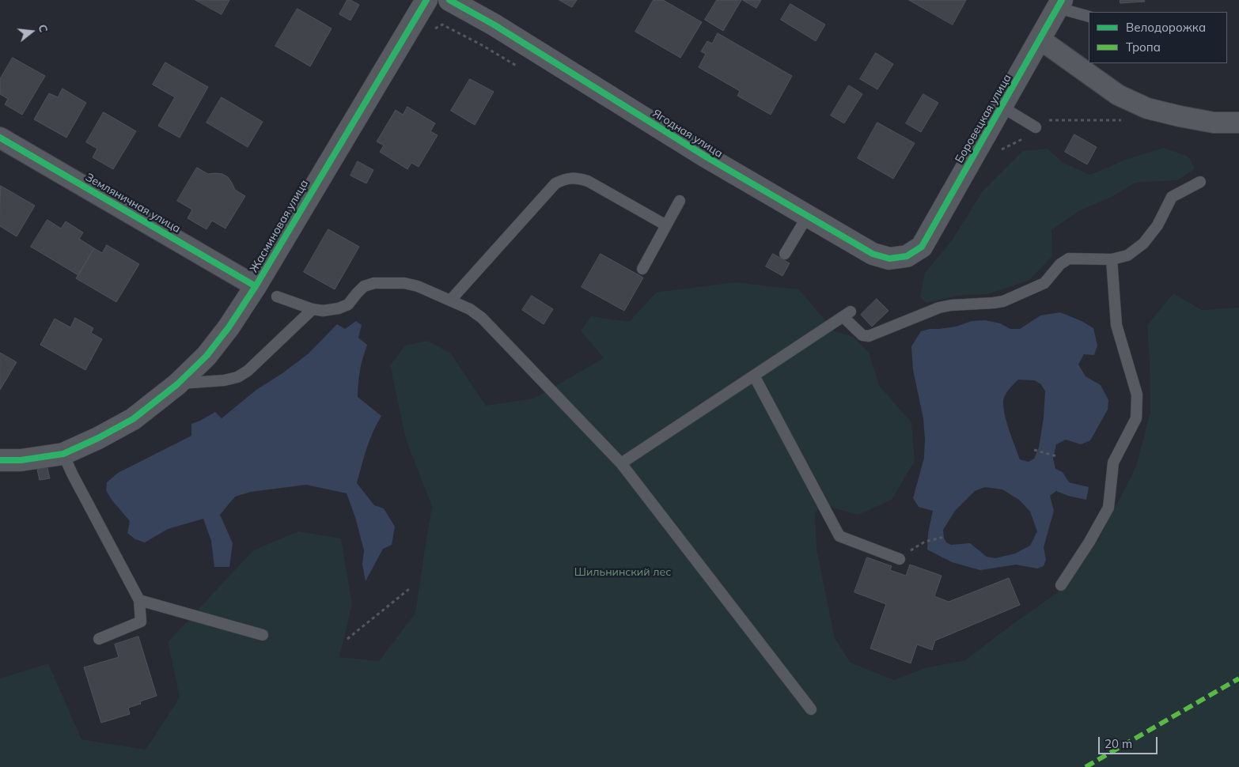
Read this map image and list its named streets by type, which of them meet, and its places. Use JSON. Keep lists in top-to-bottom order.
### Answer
{
  "streets": {
    "street": [
      "Боровецкая улица",
      "Ягодная улица",
      "Земляничная улица",
      "Жасминовая улица"
    ]
  },
  "crossings": [
    ["Боровецкая улица", "Ягодная улица"],
    ["Земляничная улица", "Жасминовая улица"]
  ],
  "parks": ["Шильнинский лес"],
  "legend": ["Велодорожка", "Тропа"],
  "scale_bar": "20 m",
  "north": "right"
}
